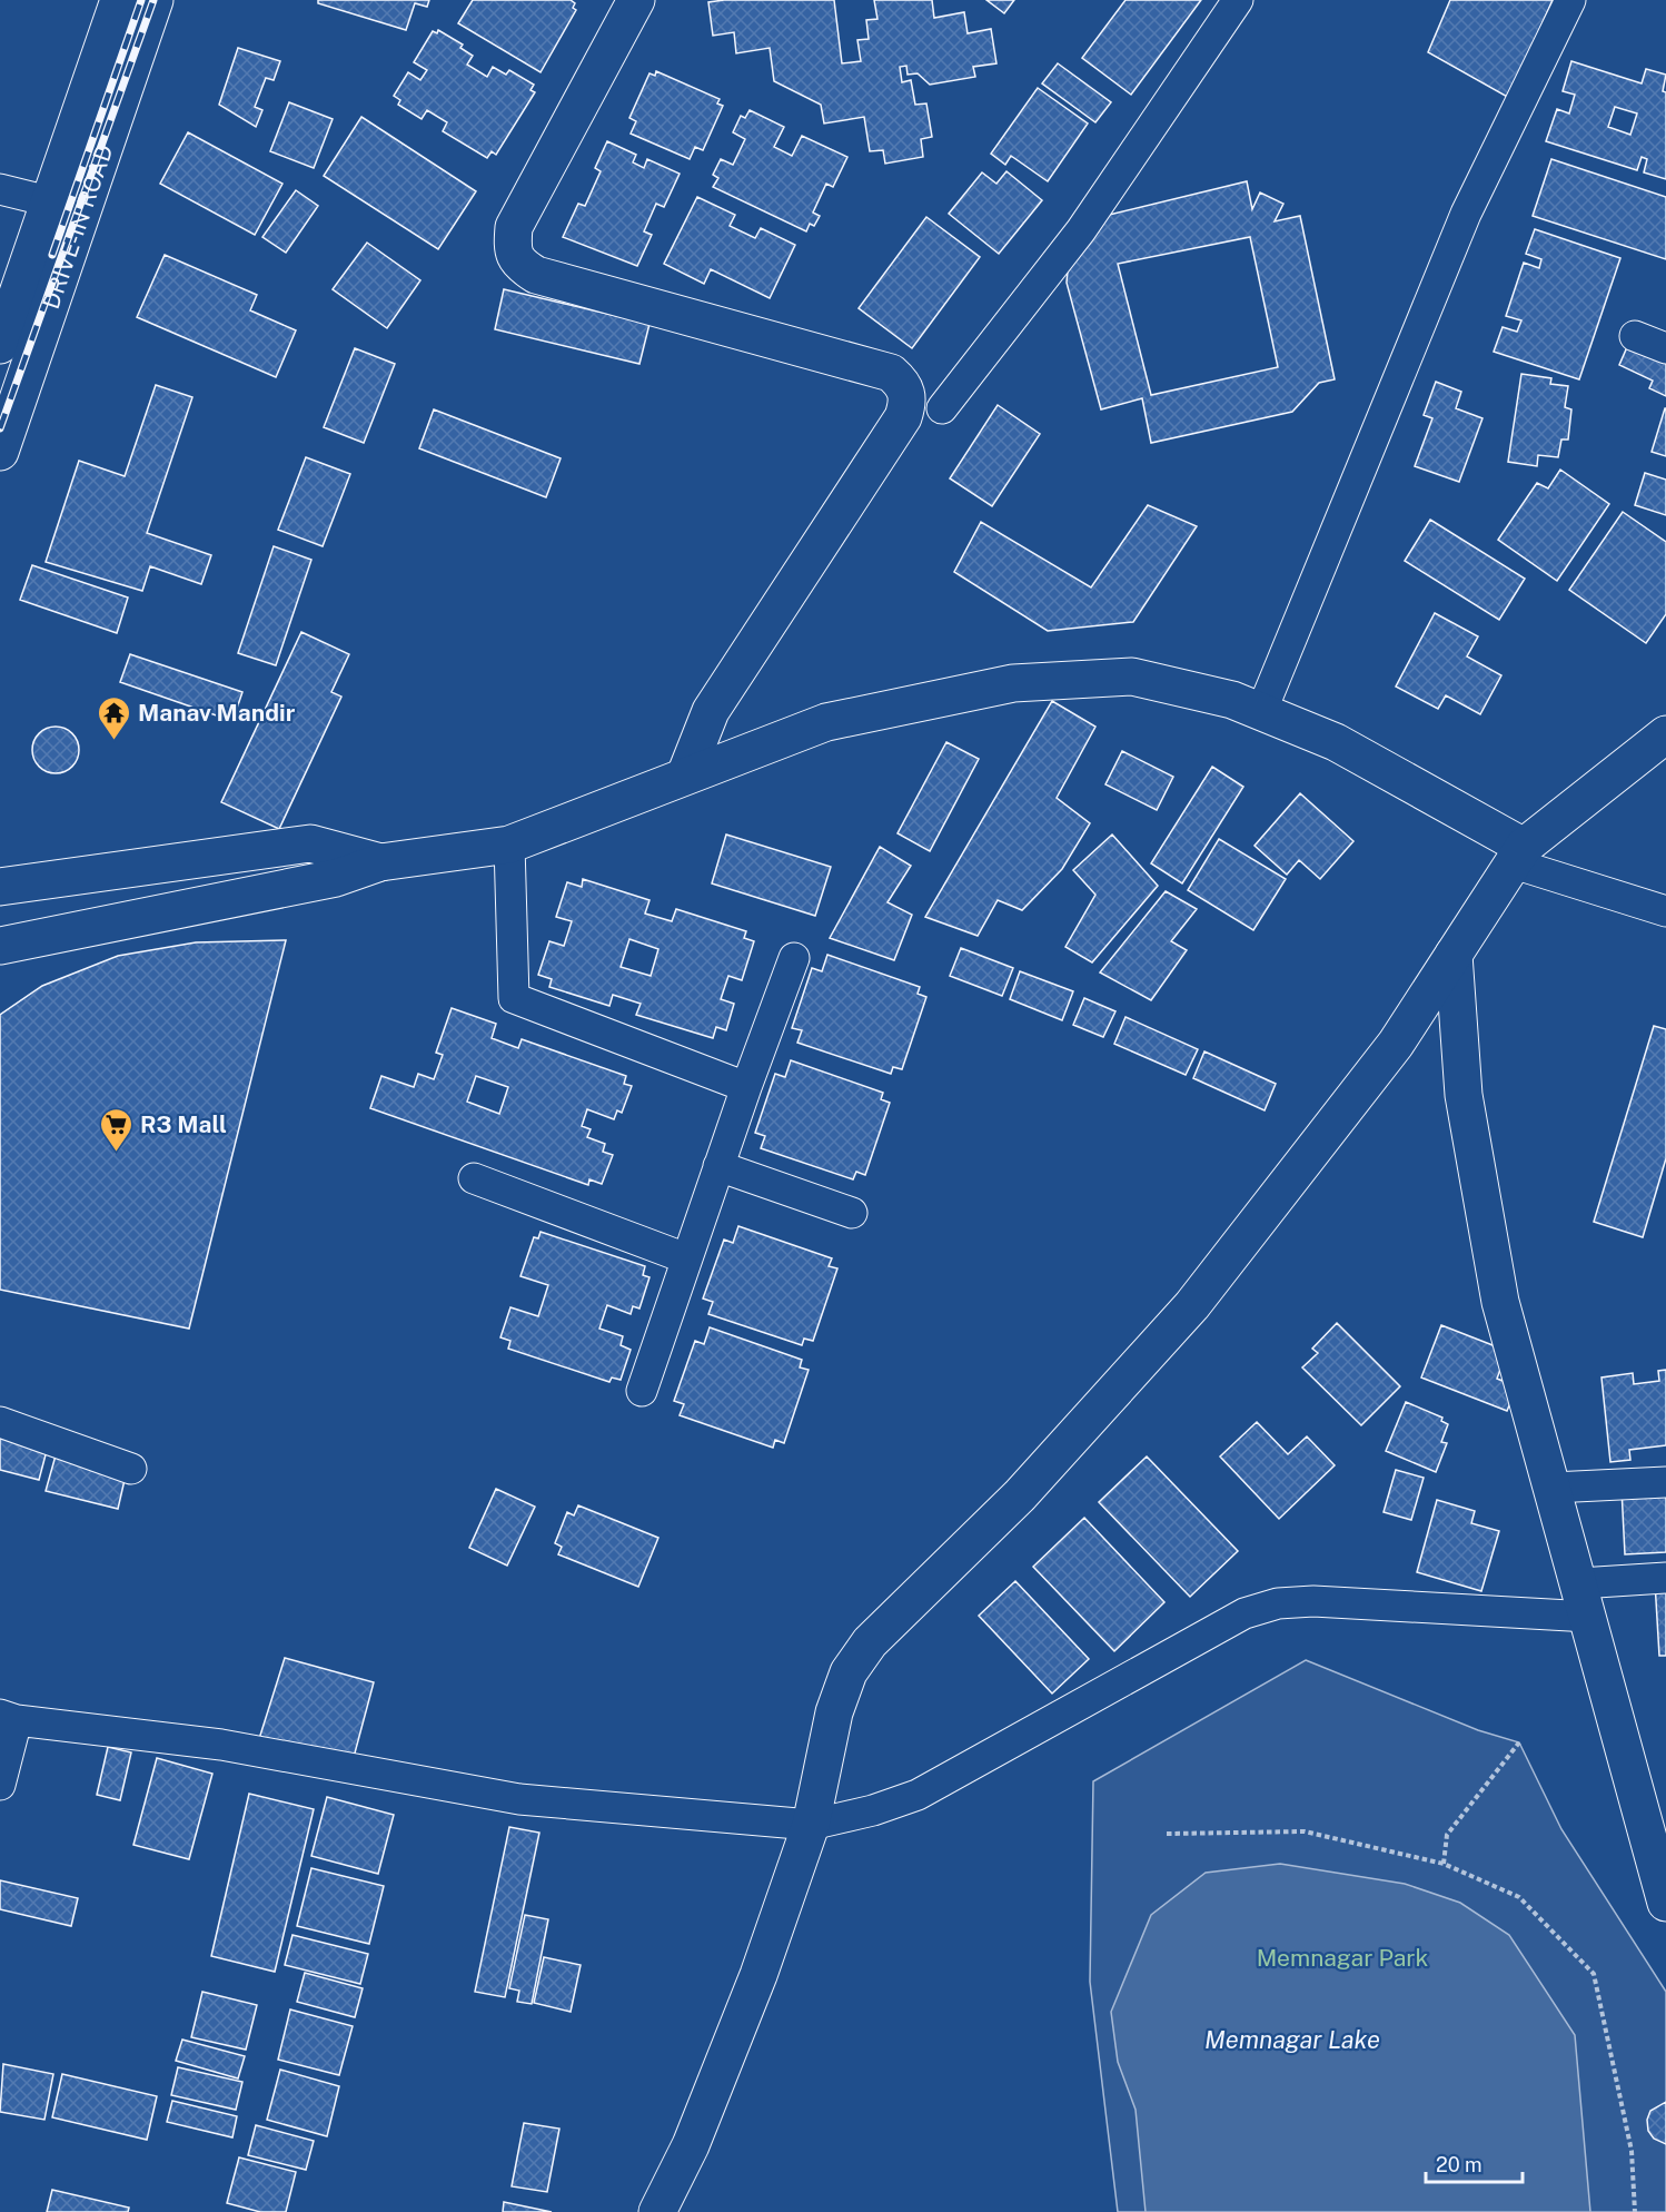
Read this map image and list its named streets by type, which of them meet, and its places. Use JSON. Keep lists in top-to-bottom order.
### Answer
{
  "streets": {
    "street": ["DRIVE-IN ROAD"]
  },
  "water": ["Memnagar Lake"],
  "parks": ["Memnagar Park"],
  "places": {
    "temple": ["Manav Mandir"],
    "supermarket": ["R3 Mall"]
  },
  "scale_bar": "20 m"
}
